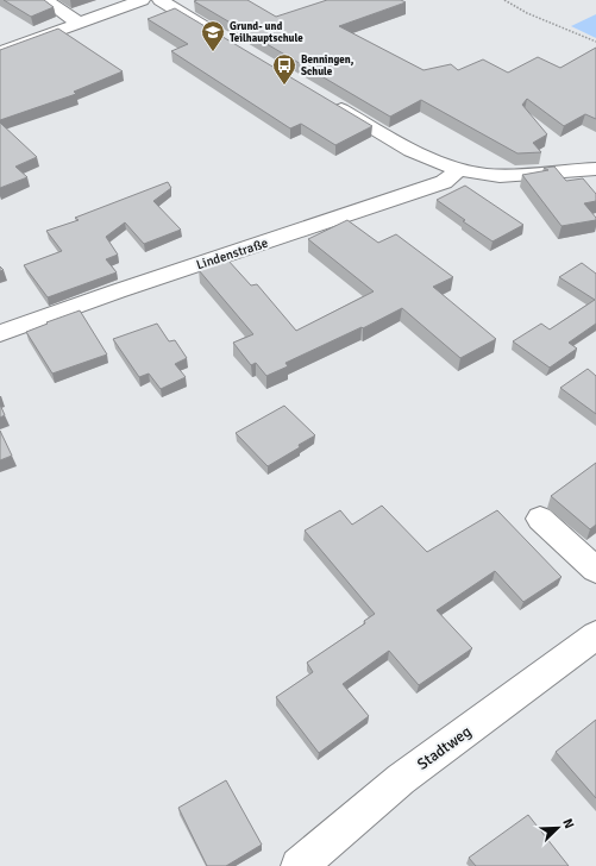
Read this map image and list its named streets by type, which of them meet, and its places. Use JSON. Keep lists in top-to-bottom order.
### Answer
{
  "streets": {
    "street": ["Lindenstraße", "Stadtweg"]
  },
  "places": {
    "school or university": ["Grund- und Teilhauptschule"],
    "bus stop": ["Benningen, Schule"]
  },
  "north": "top right"
}
